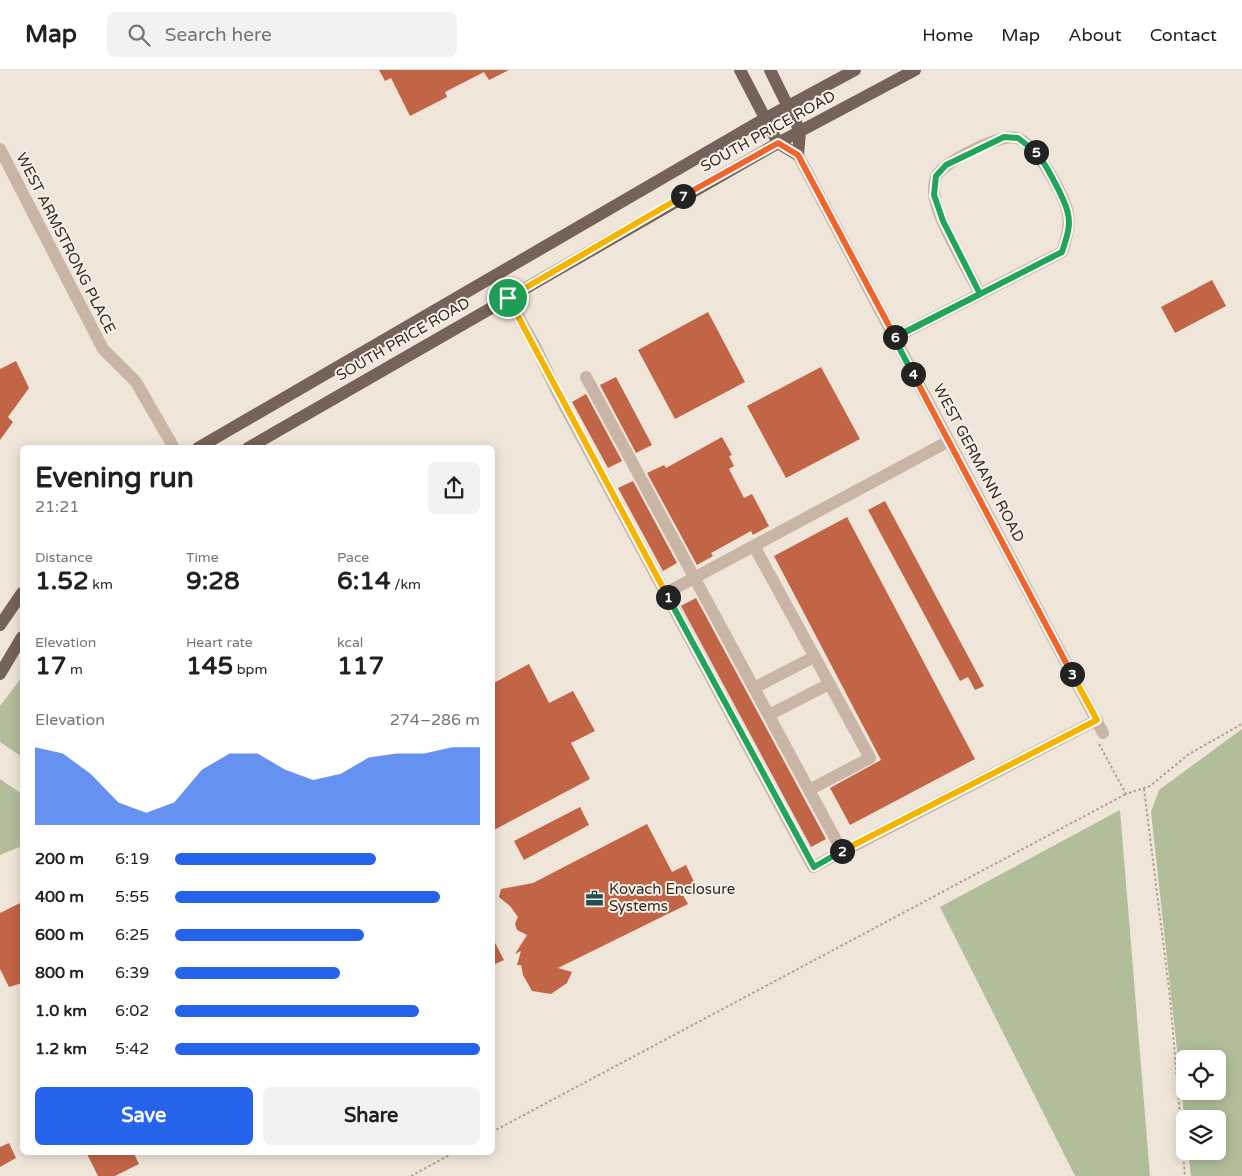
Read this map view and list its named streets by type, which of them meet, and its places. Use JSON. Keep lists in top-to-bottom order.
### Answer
{
  "streets": {
    "main road": ["SOUTH PRICE ROAD"],
    "street": ["WEST ARMSTRONG PLACE", "WEST GERMANN ROAD"]
  },
  "places": {
    "office": ["Kovach Enclosure Systems"]
  },
  "page": {
    "header": "Map",
    "search": "Search here",
    "nav": [
      "Home",
      "Map",
      "About",
      "Contact"
    ],
    "pins": [
      "5",
      "7",
      "6",
      "4",
      "1",
      "3",
      "2"
    ],
    "heading": ["Evening run", "21:21"],
    "stats": [
      ["Distance", "1.52 km"],
      ["Time", "9:28"],
      ["Pace", "6:14 /km"],
      ["Elevation", "17 m"],
      ["Heart rate", "145 bpm"],
      ["kcal", "117"]
    ],
    "chart": ["Elevation", "274–286 m"],
    "list": [
      {
        "name": "200 m",
        "note": "6:19"
      },
      {
        "name": "400 m",
        "note": "5:55"
      },
      {
        "name": "600 m",
        "note": "6:25"
      },
      {
        "name": "800 m",
        "note": "6:39"
      },
      {
        "name": "1.0 km",
        "note": "6:02"
      },
      {
        "name": "1.2 km",
        "note": "5:42"
      }
    ],
    "buttons": ["Save", "Share"]
  }
}
